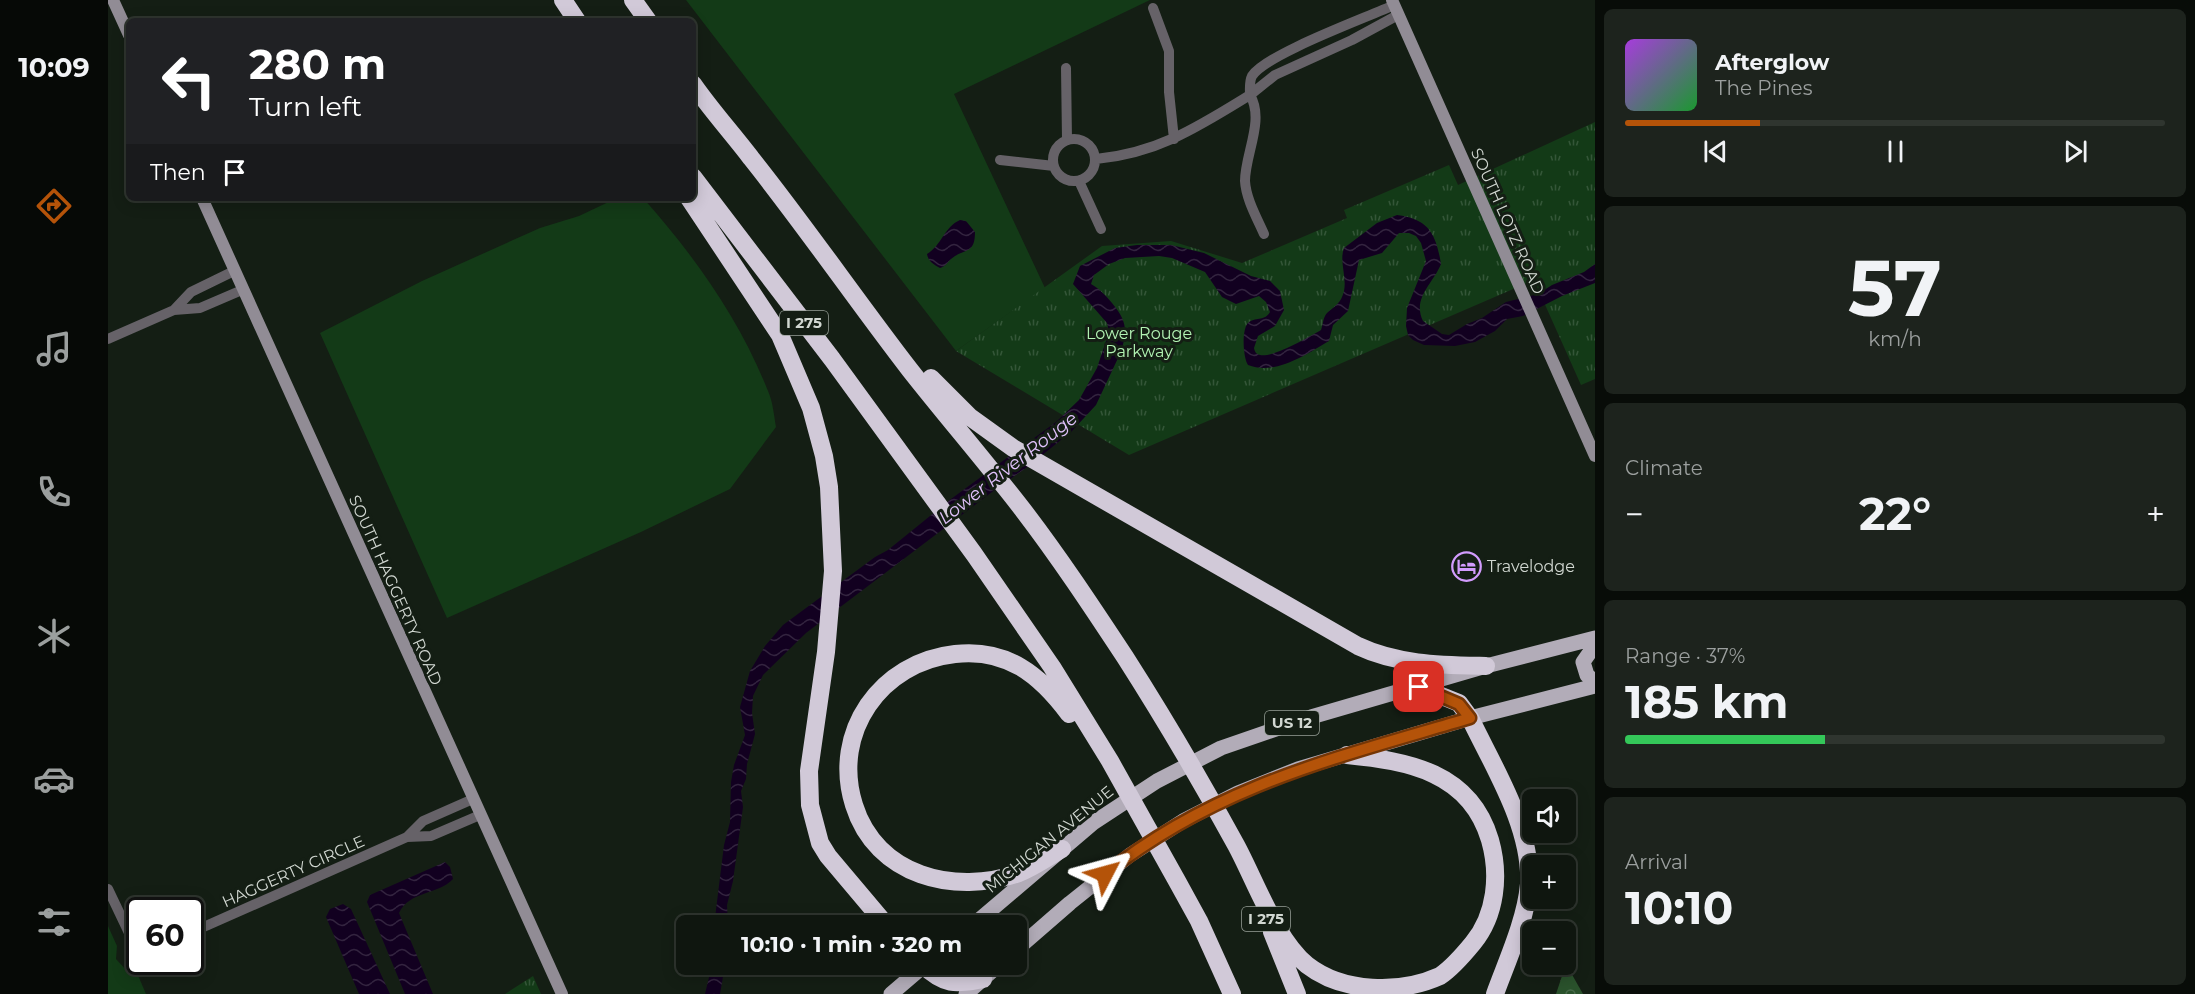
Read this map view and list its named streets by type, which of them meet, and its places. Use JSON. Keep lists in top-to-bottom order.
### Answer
{
  "streets": {
    "highway": ["I 275"],
    "main road": [
      "SOUTH LOTZ ROAD",
      "SOUTH HAGGERTY ROAD",
      "US 12",
      "MICHIGAN AVENUE"
    ],
    "street": ["HAGGERTY CIRCLE"]
  },
  "crossings": [
    ["SOUTH HAGGERTY ROAD", "HAGGERTY CIRCLE"]
  ],
  "water": ["Lower River Rouge"],
  "parks": ["Lower Rouge Parkway"],
  "places": {
    "hotel": ["Travelodge"]
  },
  "page": {
    "tabs": "10:09",
    "turn": ["280 m", "Turn left"],
    "song": ["Afterglow", "The Pines"],
    "then": "Then",
    "tile": [
      ["57", "km/h"],
      "Climate",
      ["Range · 37%", "185 km"],
      ["Arrival", "10:10"]
    ],
    "heat": ["−", "22°", "+"],
    "map_buttons": ["+", "−"],
    "limit": "60",
    "trip": "10:10 · 1 min · 320 m"
  }
}
